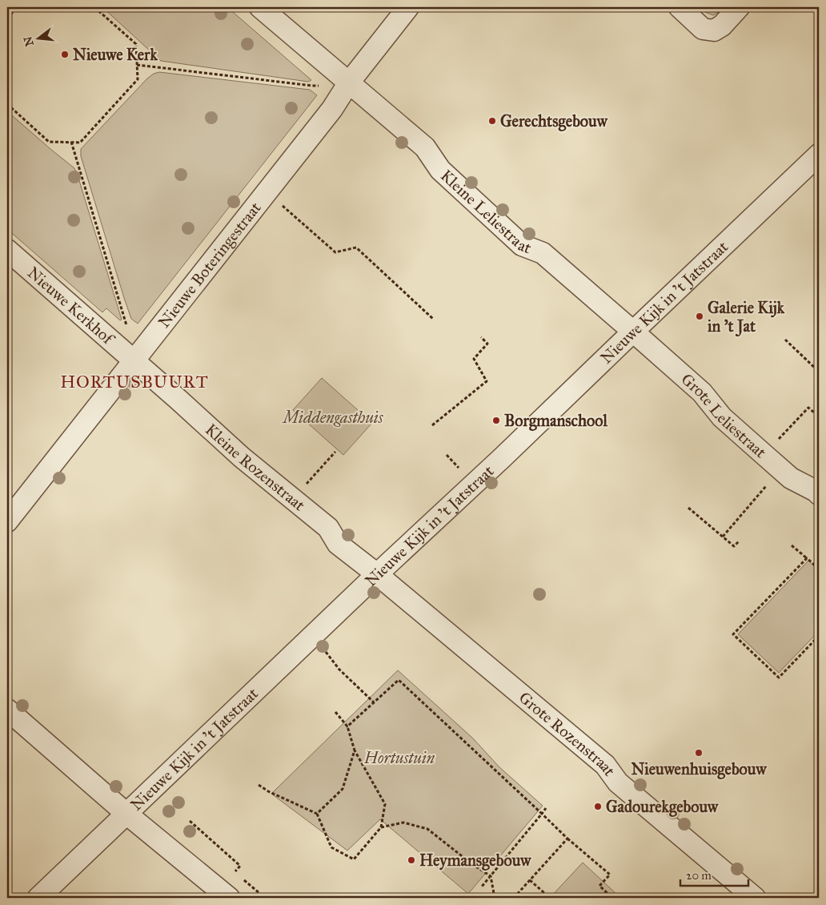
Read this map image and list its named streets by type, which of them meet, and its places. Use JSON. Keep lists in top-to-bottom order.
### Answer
{
  "streets": {
    "street": [
      "Kleine Leliestraat",
      "Nieuwe Boteringestraat",
      "Nieuwe Kijk in 't Jatstraat",
      "Nieuwe Kerkhof",
      "Grote Leliestraat",
      "Kleine Rozenstraat",
      "Grote Rozenstraat"
    ]
  },
  "crossings": [
    ["Kleine Leliestraat", "Nieuwe Boteringestraat"],
    ["Kleine Leliestraat", "Nieuwe Kijk in 't Jatstraat"],
    ["Kleine Leliestraat", "Grote Leliestraat"],
    ["Nieuwe Boteringestraat", "Nieuwe Kerkhof"],
    ["Nieuwe Boteringestraat", "Kleine Rozenstraat"],
    ["Nieuwe Kijk in 't Jatstraat", "Grote Leliestraat"],
    ["Nieuwe Kijk in 't Jatstraat", "Kleine Rozenstraat"],
    ["Nieuwe Kijk in 't Jatstraat", "Grote Rozenstraat"],
    ["Nieuwe Kerkhof", "Kleine Rozenstraat"],
    ["Kleine Rozenstraat", "Grote Rozenstraat"]
  ],
  "districts": ["HORTUSBUURT"],
  "parks": ["Middengasthuis", "Hortustuin"],
  "places": [
    "Nieuwe Kerk",
    "Gerechtsgebouw",
    "Galerie Kijk in 't Jat",
    "Borgmanschool",
    "Nieuwenhuisgebouw",
    "Gadourekgebouw",
    "Heymansgebouw"
  ],
  "scale_bar": "20 m",
  "north": "left"
}
